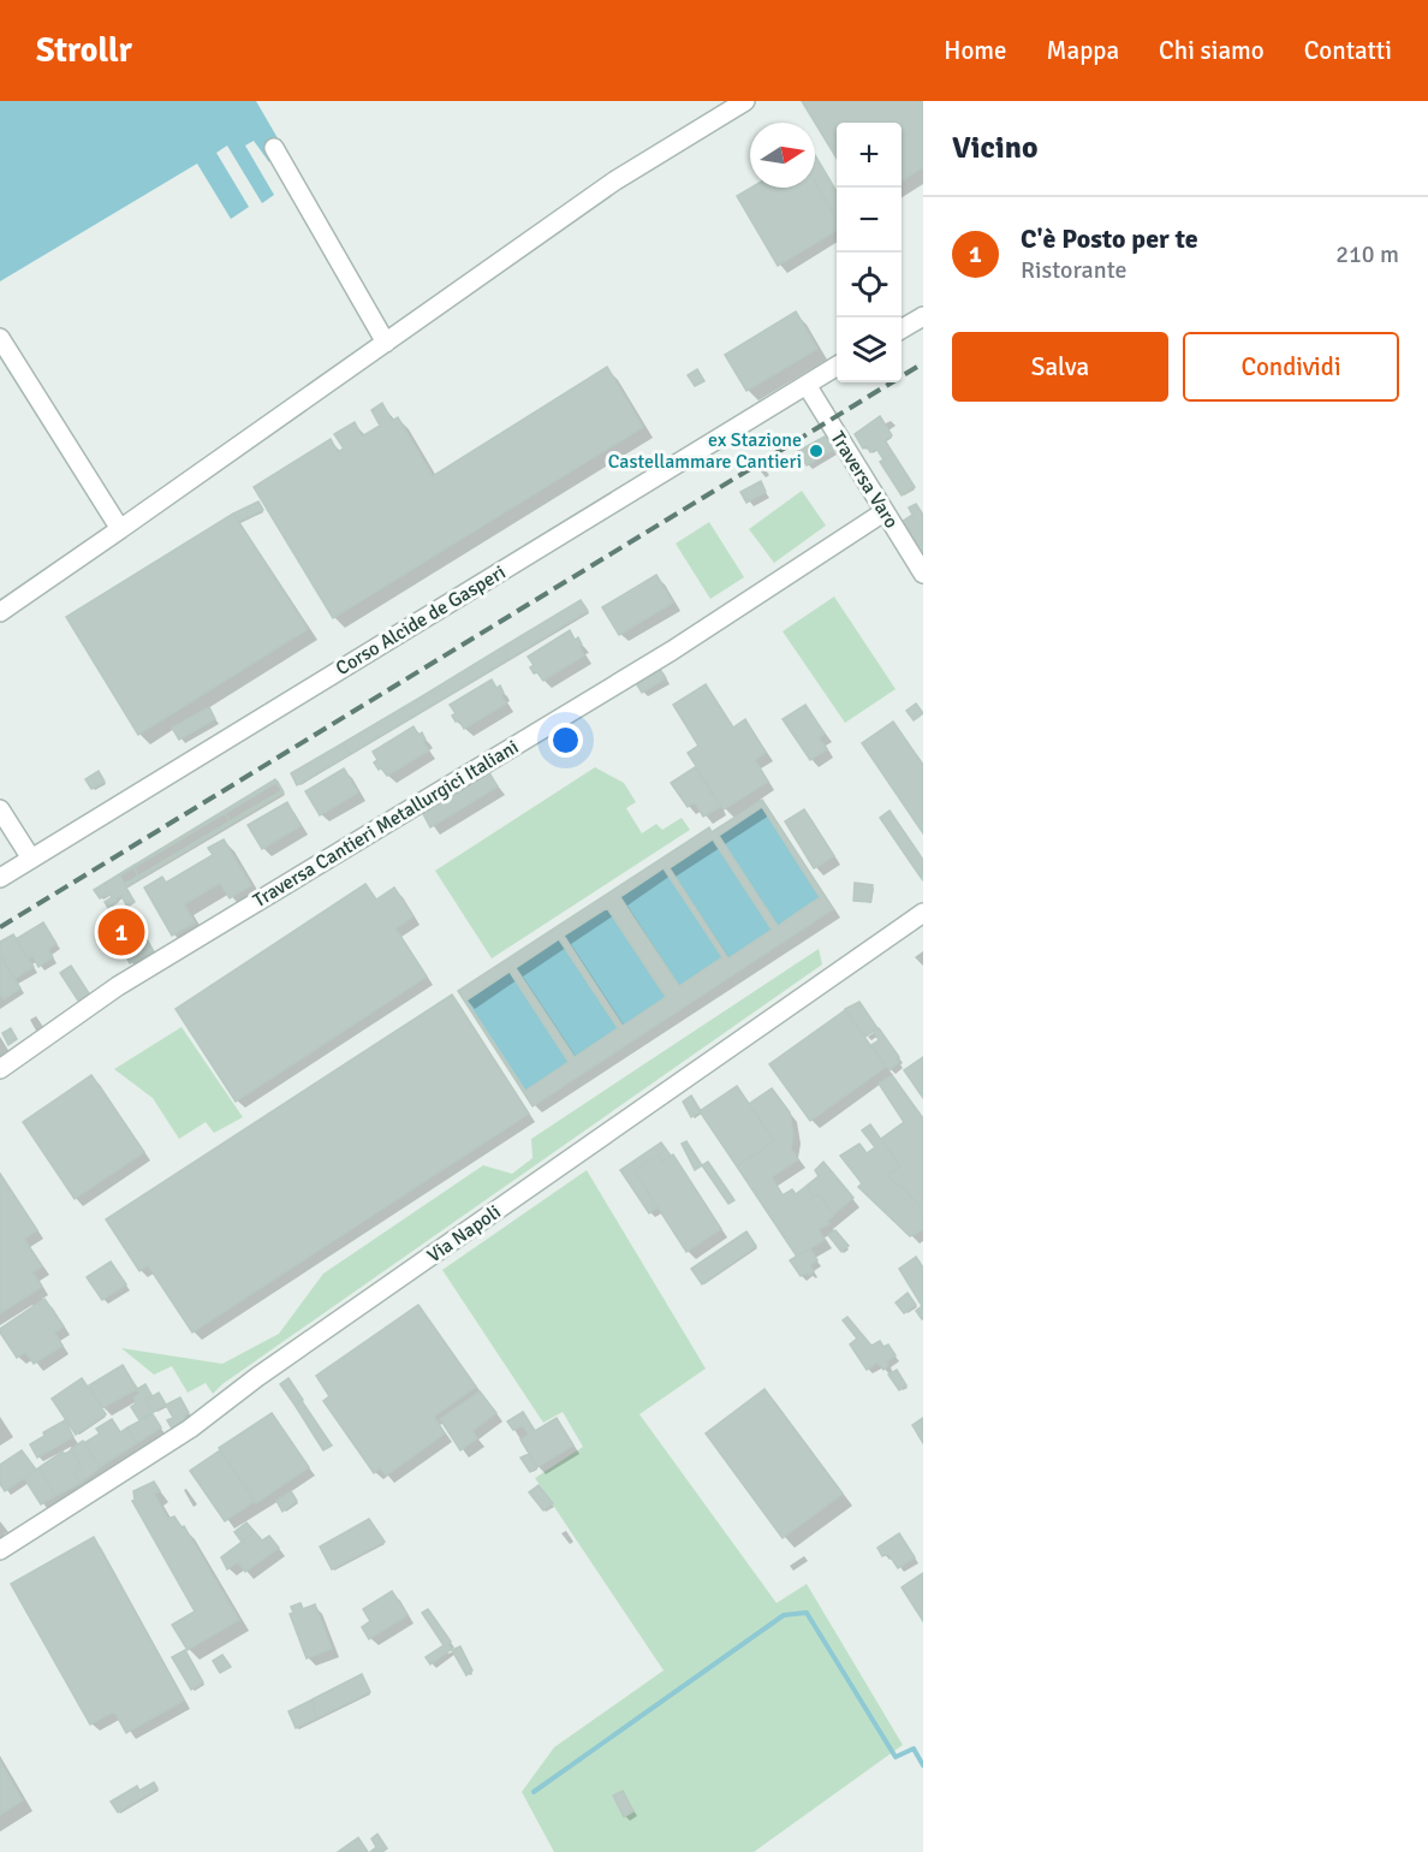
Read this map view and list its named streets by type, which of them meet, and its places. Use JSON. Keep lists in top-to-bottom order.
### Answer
{
  "streets": {
    "street": [
      "Traversa Varo",
      "Corso Alcide de Gasperi",
      "Traversa Cantieri Metallurgici Italiani",
      "Via Napoli"
    ]
  },
  "crossings": [
    ["Traversa Varo", "Corso Alcide de Gasperi"],
    ["Traversa Varo", "Traversa Cantieri Metallurgici Italiani"]
  ],
  "places": ["ex Stazione Castellammare Cantieri"],
  "north": "right",
  "page": {
    "header": "Strollr",
    "nav": [
      "Home",
      "Mappa",
      "Chi siamo",
      "Contatti"
    ],
    "heading": "Vicino",
    "map_buttons": ["+", "−"],
    "list": [
      {
        "mark": "1",
        "name": "C'è Posto per te",
        "note": "Ristorante",
        "value": "210 m"
      }
    ],
    "buttons": ["Salva", "Condividi"],
    "pins": "1"
  }
}
